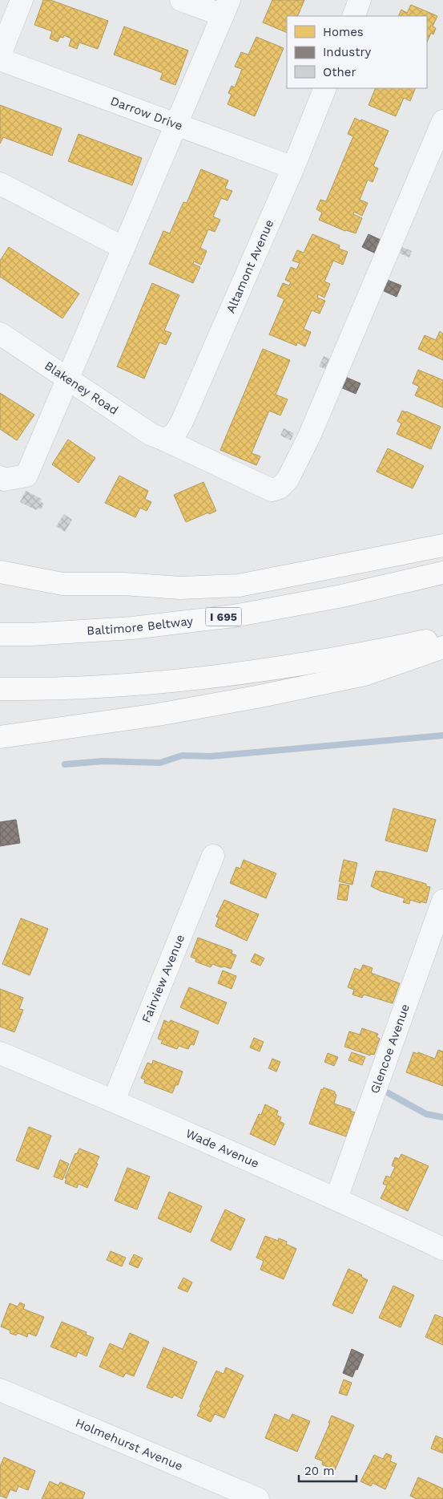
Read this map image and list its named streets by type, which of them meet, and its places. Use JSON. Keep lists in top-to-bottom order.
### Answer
{
  "streets": {
    "highway": ["I 695", "Baltimore Beltway"],
    "street": [
      "Darrow Drive",
      "Altamont Avenue",
      "Blakeney Road",
      "Fairview Avenue",
      "Glencoe Avenue",
      "Wade Avenue",
      "Holmehurst Avenue"
    ]
  },
  "crossings": [
    ["Darrow Drive", "Altamont Avenue"],
    ["Altamont Avenue", "Blakeney Road"],
    ["Fairview Avenue", "Wade Avenue"],
    ["Glencoe Avenue", "Wade Avenue"]
  ],
  "legend": ["Homes", "Industry", "Other"],
  "scale_bar": "20 m"
}
